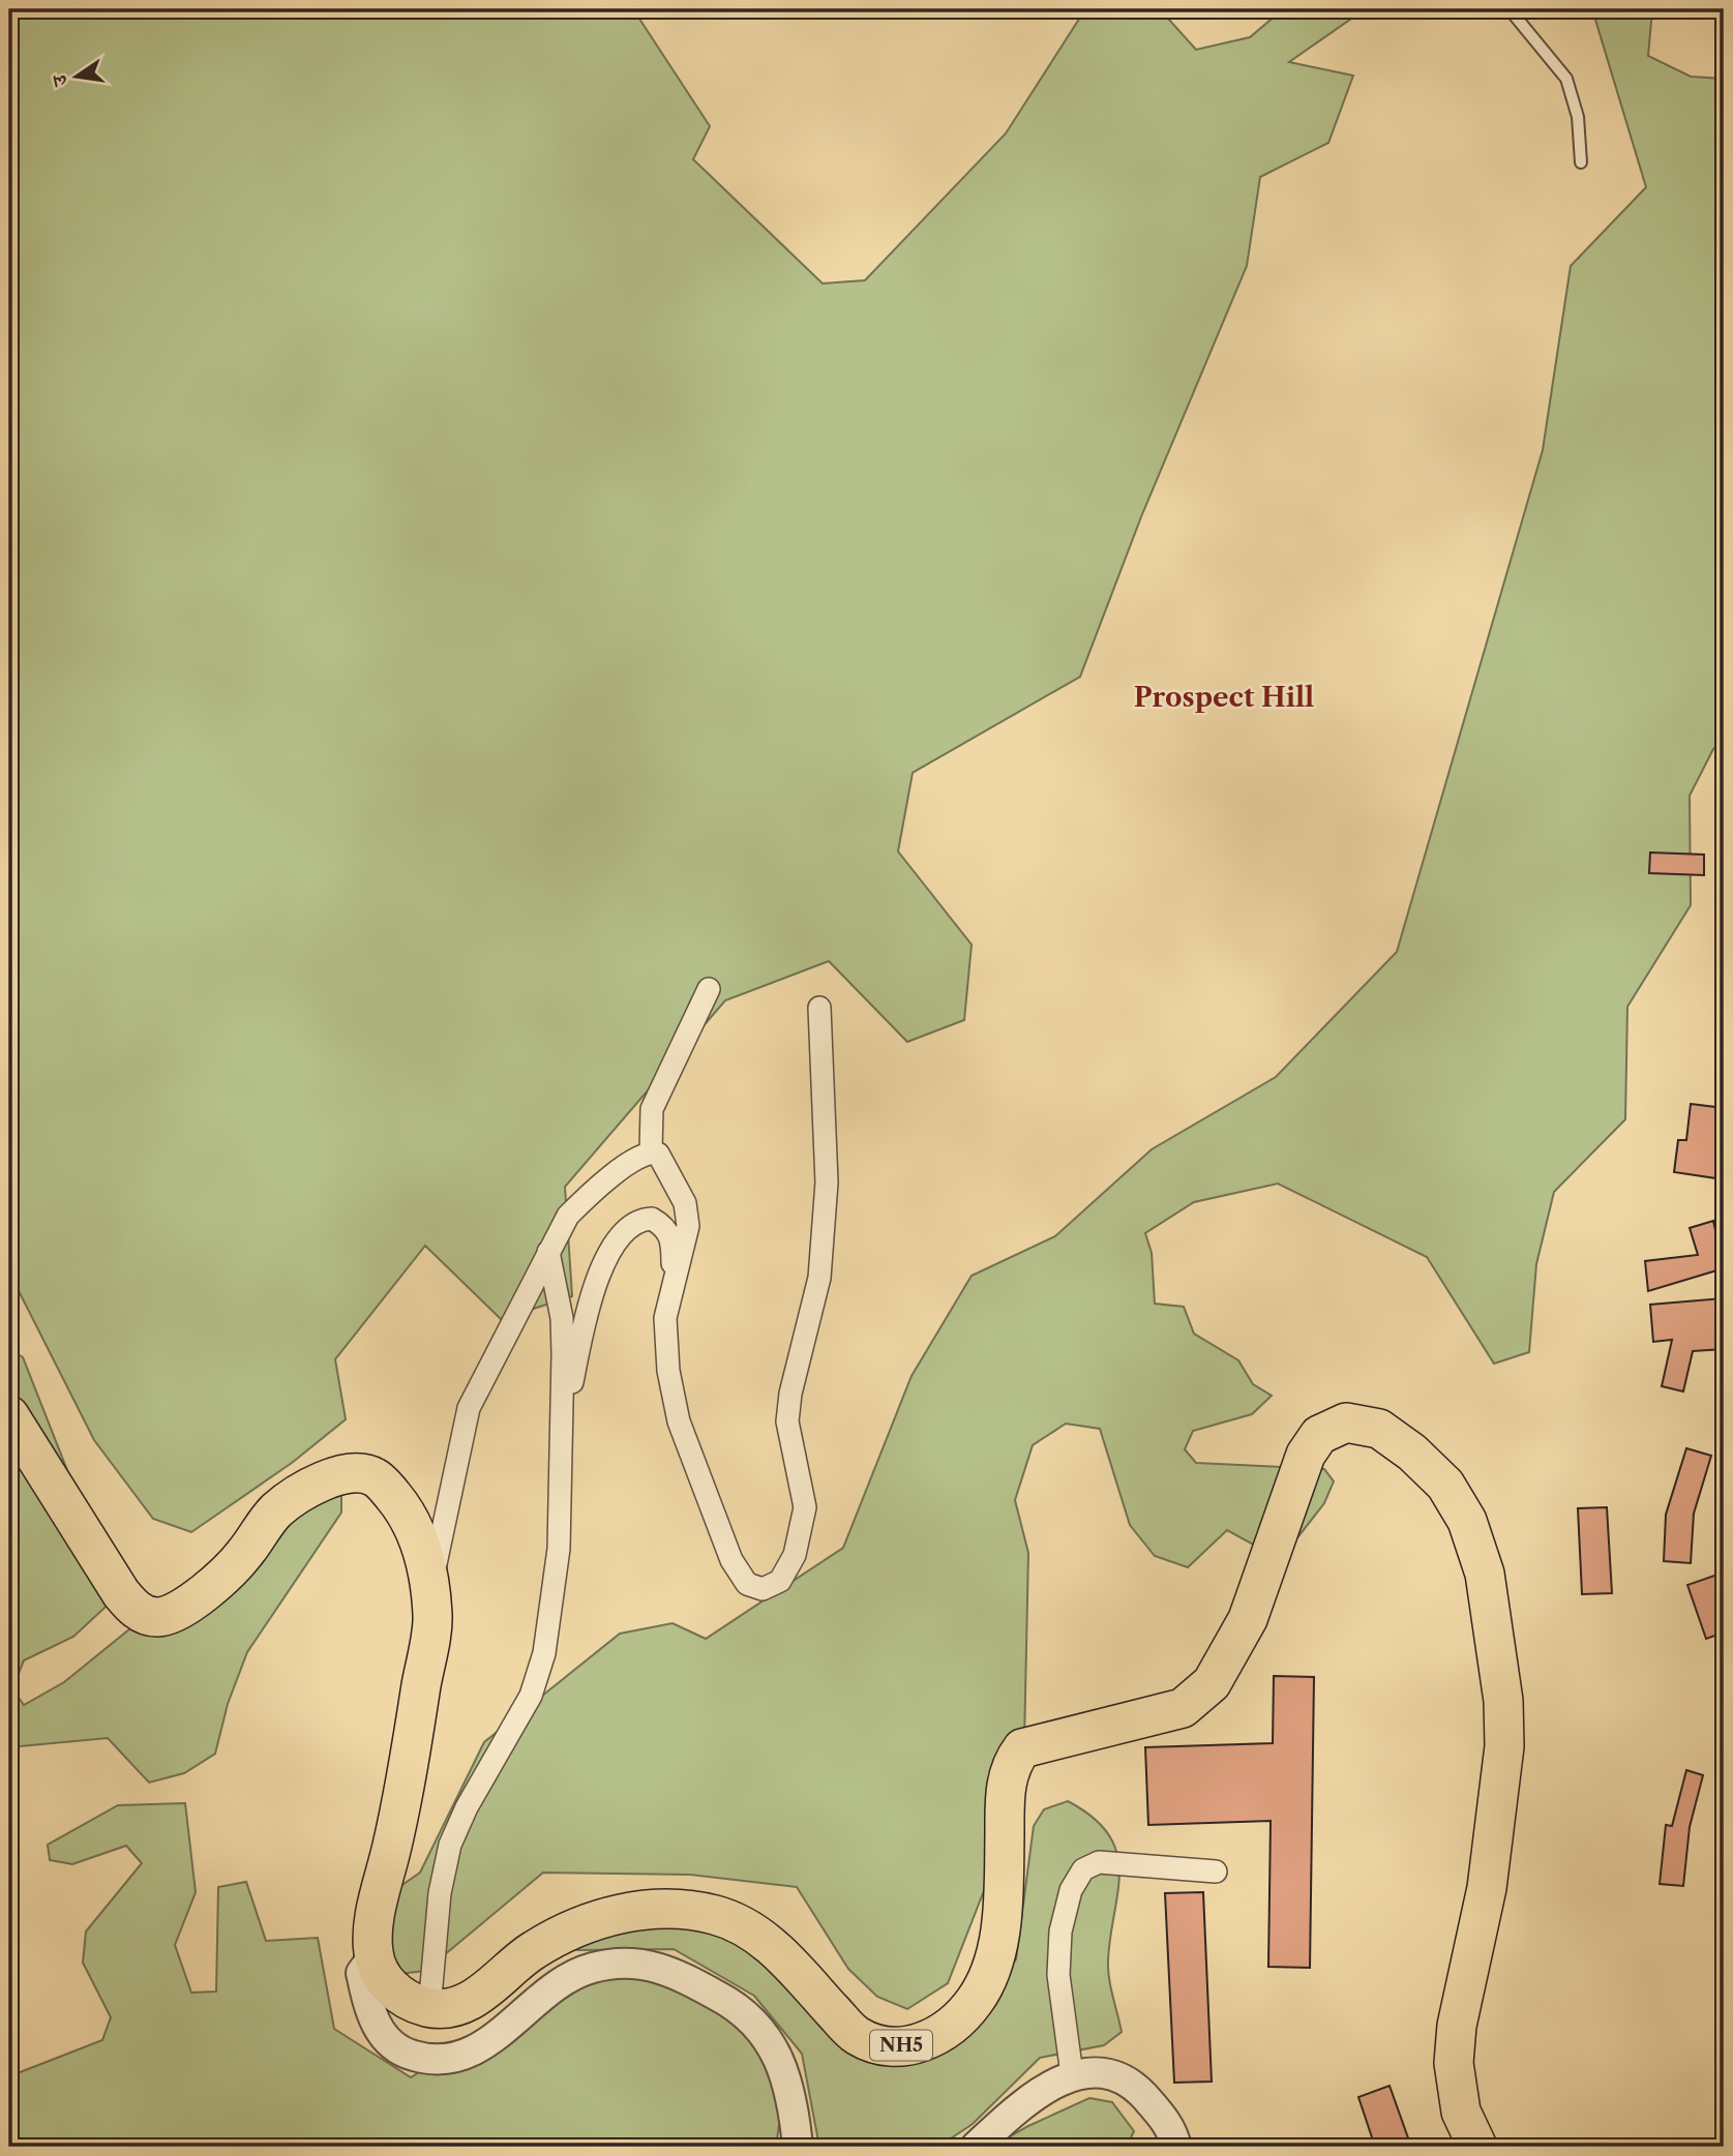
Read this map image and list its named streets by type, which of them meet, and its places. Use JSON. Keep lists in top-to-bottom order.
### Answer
{
  "streets": {
    "highway": ["NH5"]
  },
  "districts": ["Prospect Hill"],
  "north": "left"
}
